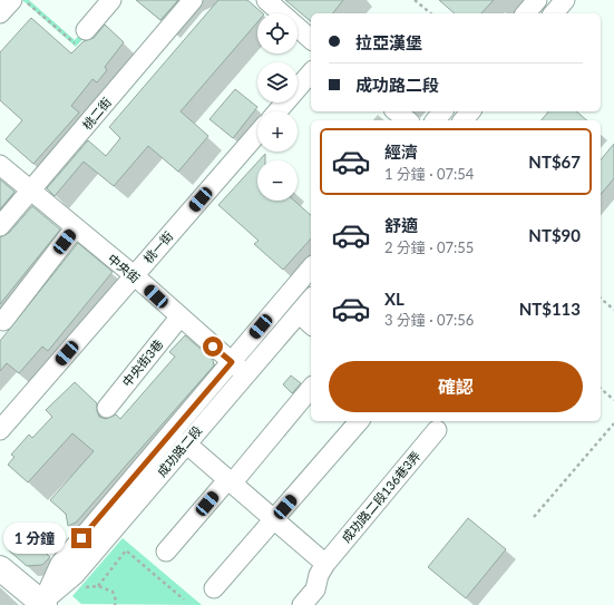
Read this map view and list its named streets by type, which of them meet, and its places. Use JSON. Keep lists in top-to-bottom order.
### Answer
{
  "streets": {
    "street": [
      "桃二街",
      "桃一街",
      "中央街",
      "中央街3巷",
      "成功路二段",
      "成功路二段136巷3弄"
    ]
  },
  "crossings": [
    ["桃二街", "中央街"],
    ["桃一街", "中央街"],
    ["中央街", "中央街3巷"],
    ["中央街", "成功路二段"]
  ],
  "page": {
    "map_buttons": ["+", "−"],
    "banner": ["拉亞漢堡", "成功路二段"],
    "list": [
      {
        "name": "經濟",
        "note": "1 分鐘 · 07:54",
        "value": "NT$67"
      },
      {
        "name": "舒適",
        "note": "2 分鐘 · 07:55",
        "value": "NT$90"
      },
      {
        "name": "XL",
        "note": "3 分鐘 · 07:56",
        "value": "NT$113"
      }
    ],
    "buttons": "確認",
    "bubble": "1 分鐘"
  }
}
